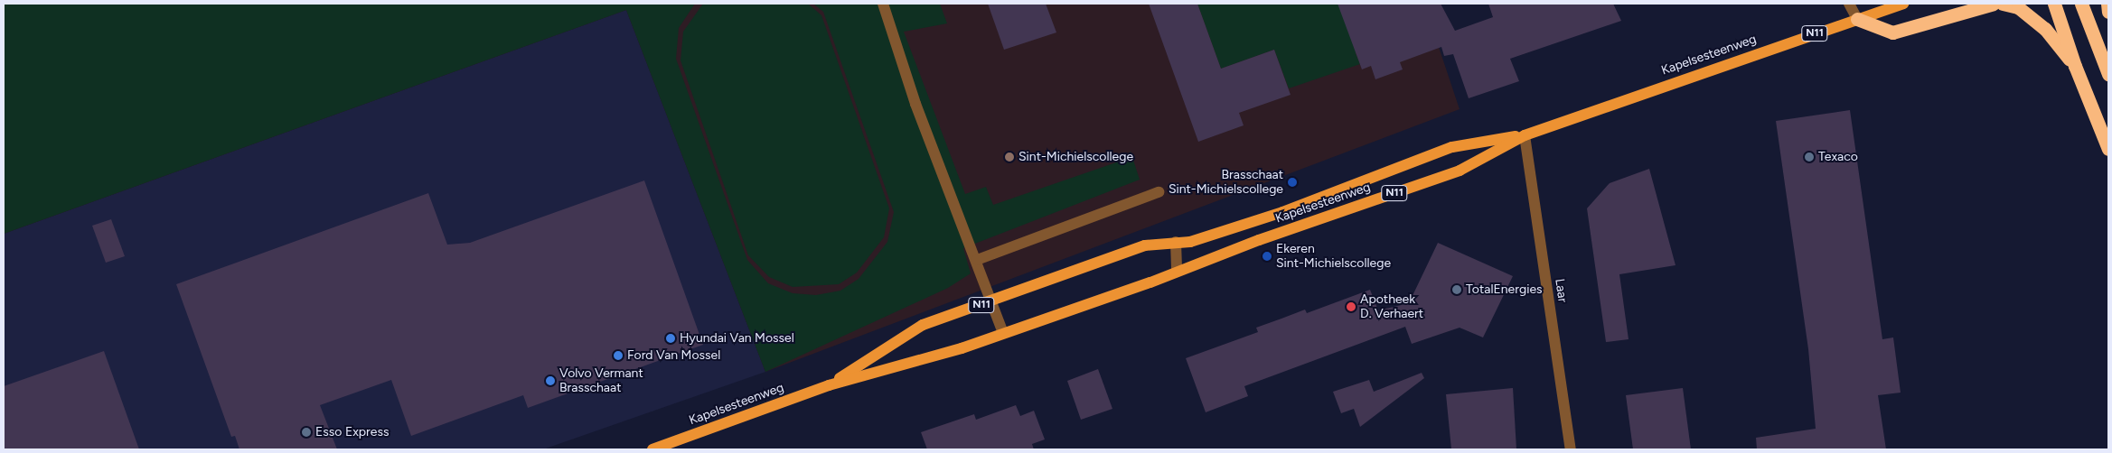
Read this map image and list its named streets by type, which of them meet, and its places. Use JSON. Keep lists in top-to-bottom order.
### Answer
{
  "streets": {
    "main road": ["N11", "Kapelsesteenweg"],
    "street": ["Laar"]
  },
  "crossings": [
    ["Kapelsesteenweg", "Laar"]
  ],
  "places": [
    "Sint-Michielscollege",
    "Texaco",
    "Brasschaat Sint-Michielscollege",
    "Ekeren Sint-Michielscollege",
    "TotalEnergies",
    "Apotheek D. Verhaert",
    "Hyundai Van Mossel",
    "Ford Van Mossel",
    "Volvo Vermant Brasschaat",
    "Esso Express"
  ]
}
